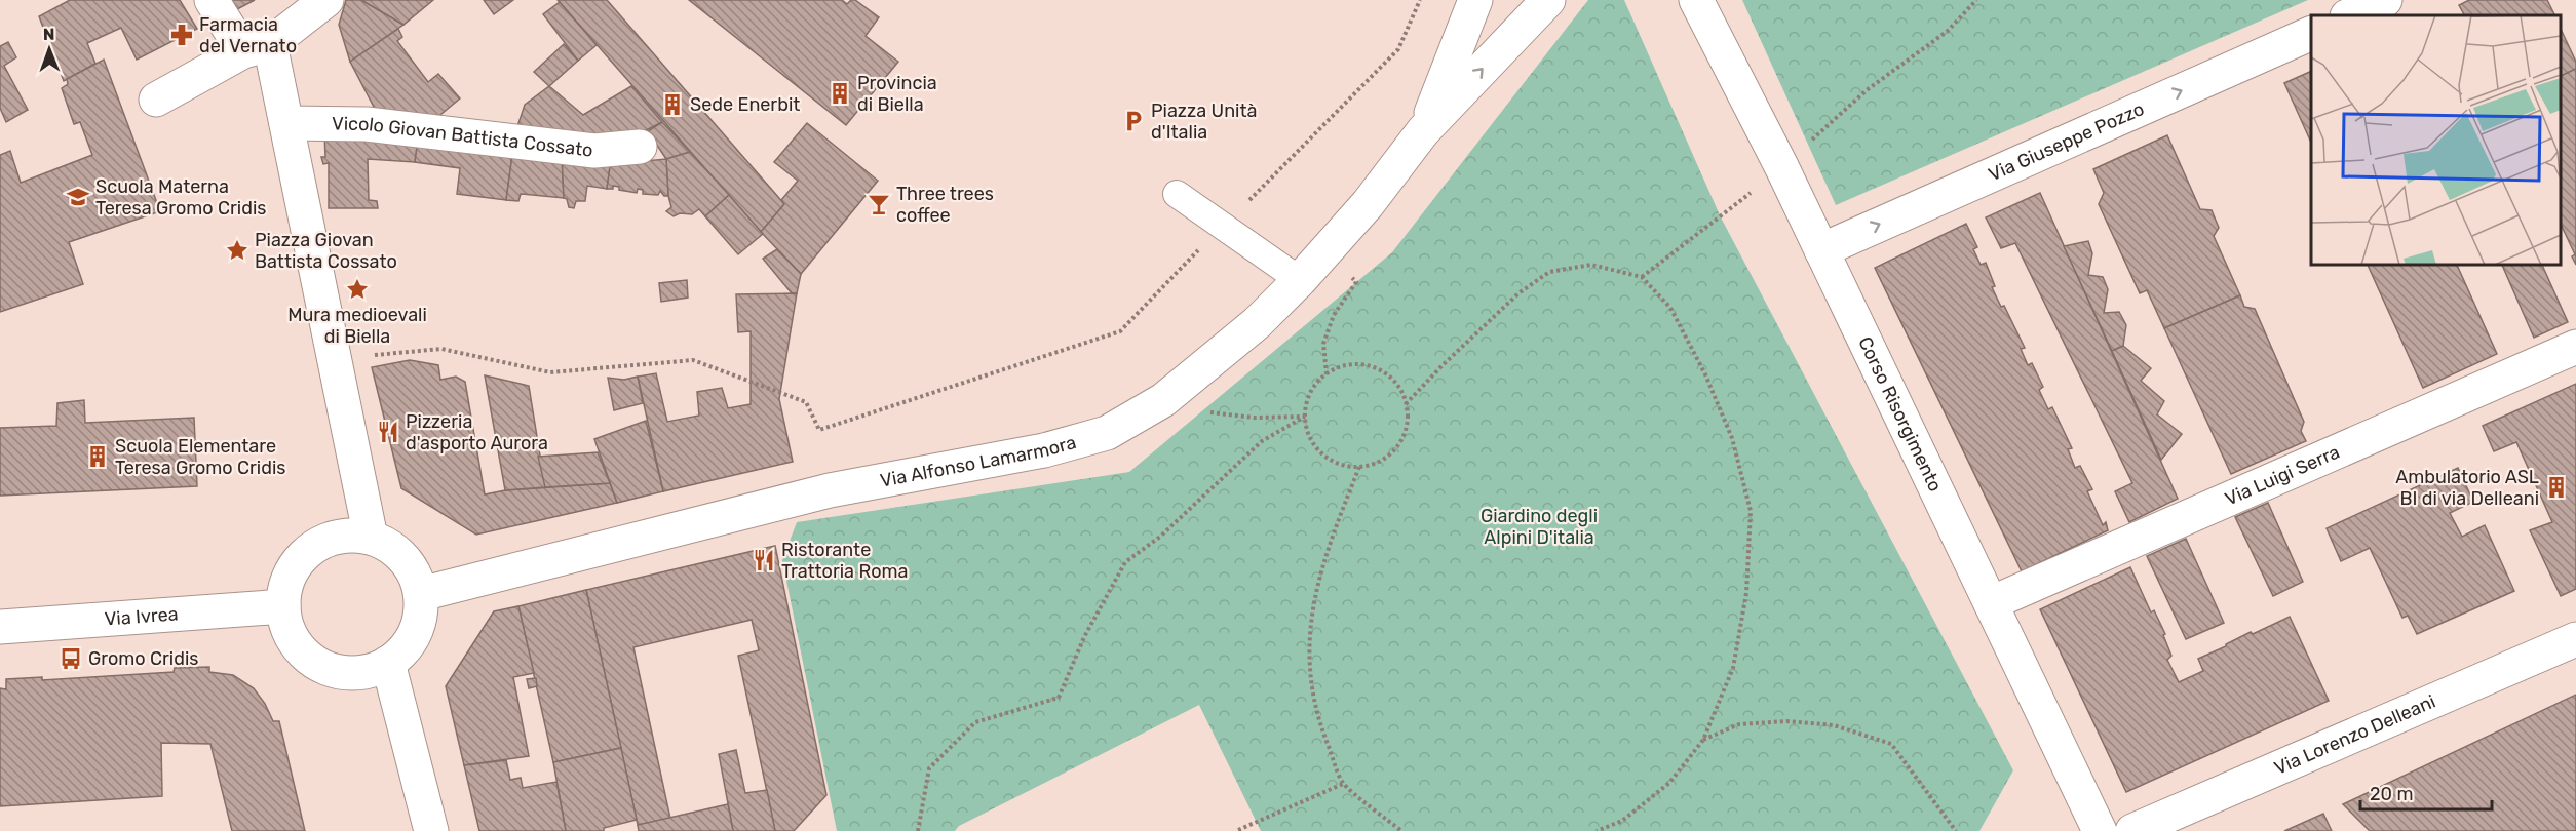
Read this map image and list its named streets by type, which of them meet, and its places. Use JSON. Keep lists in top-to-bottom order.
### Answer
{
  "streets": {
    "street": [
      "Vicolo Giovan Battista Cossato",
      "Via Giuseppe Pozzo",
      "Corso Risorgimento",
      "Via Alfonso Lamarmora",
      "Via Luigi Serra",
      "Via Ivrea",
      "Via Lorenzo Delleani"
    ]
  },
  "crossings": [
    ["Via Giuseppe Pozzo", "Corso Risorgimento"],
    ["Corso Risorgimento", "Via Luigi Serra"],
    ["Via Alfonso Lamarmora", "Via Ivrea"]
  ],
  "one_way": ["Via Giuseppe Pozzo"],
  "parks": ["Giardino degli Alpini D'italia"],
  "places": {
    "pharmacy": ["Farmacia del Vernato"],
    "building": [
      "Provincia di Biella",
      "Sede Enerbit",
      "Scuola Elementare Teresa Gromo Cridis",
      "Ambulatorio ASL BI di via Delleani"
    ],
    "parking": ["Piazza Unità d'Italia"],
    "school or university": ["Scuola Materna Teresa Gromo Cridis"],
    "bar": ["Three trees coffee"],
    "place": ["Piazza Giovan Battista Cossato", "Mura medioevali di Biella"],
    "restaurant": ["Pizzeria d'asporto Aurora", "Ristorante Trattoria Roma"],
    "bus stop": ["Gromo Cridis"]
  },
  "scale_bar": "20 m",
  "north": "top"
}
